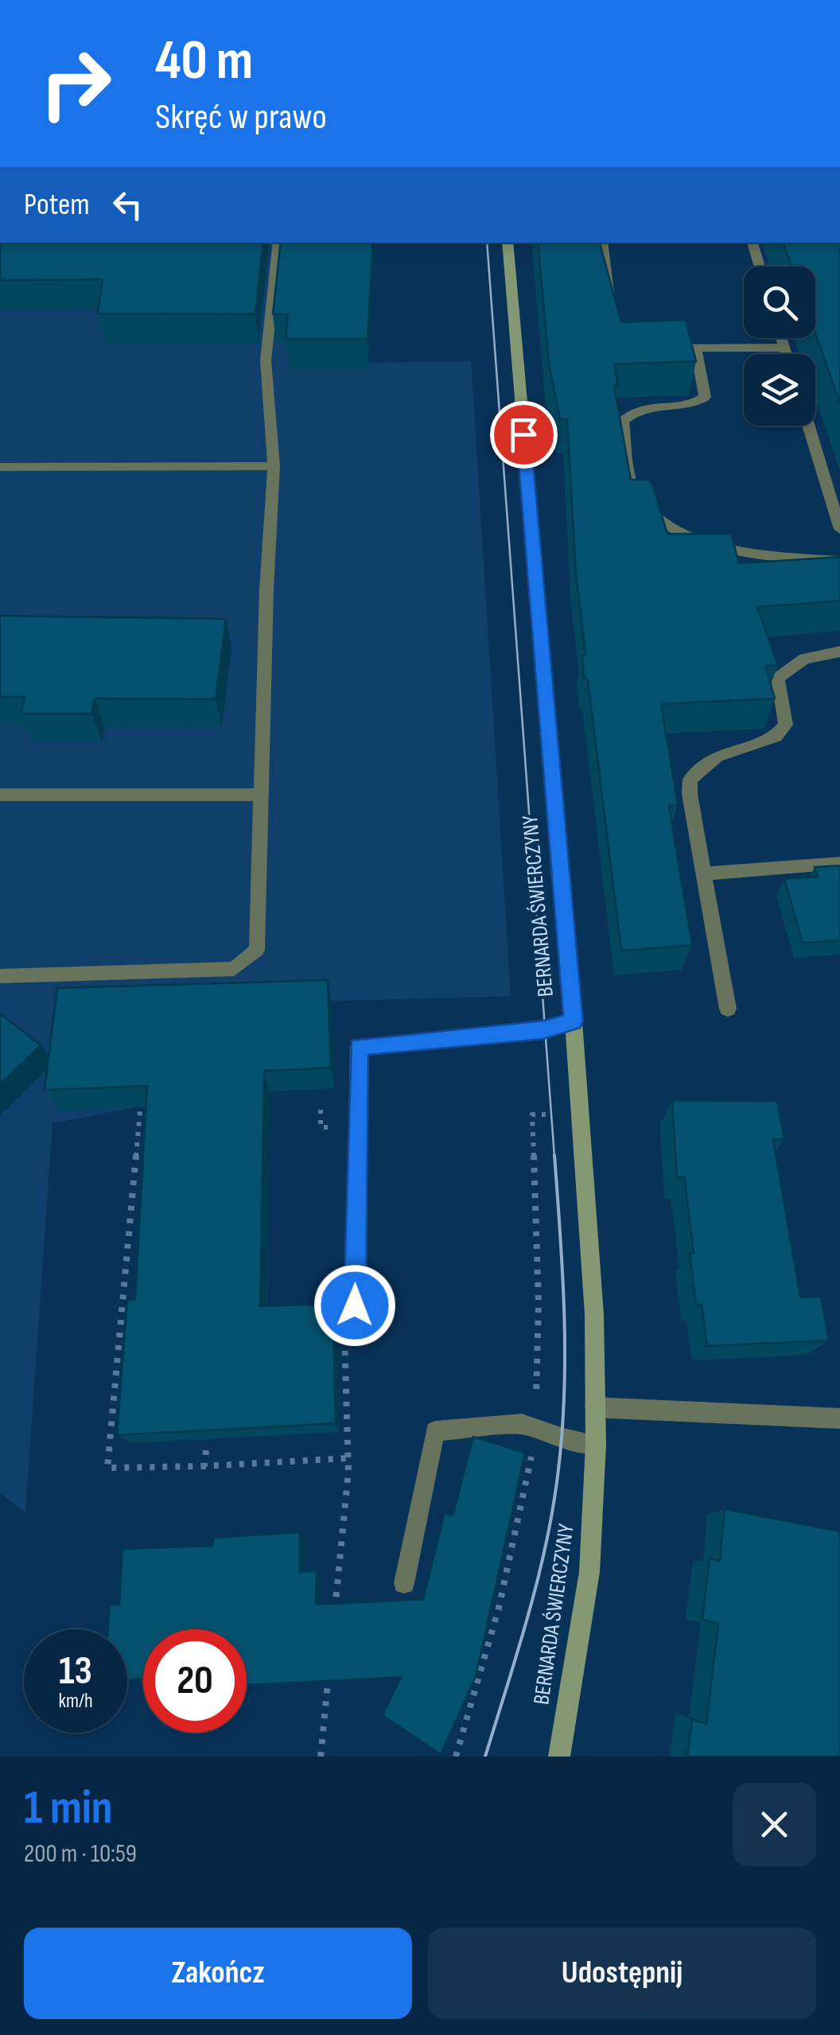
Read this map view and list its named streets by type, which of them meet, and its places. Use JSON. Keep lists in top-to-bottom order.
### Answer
{
  "streets": {
    "street": ["BERNARDA ŚWIERCZYNY"]
  },
  "page": {
    "turn": ["40 m", "Skręć w prawo"],
    "then": "Potem",
    "speed": "13 km/h",
    "limit": "20",
    "heading": ["1 min", "200 m · 10:59"],
    "buttons": ["Zakończ", "Udostępnij"]
  }
}
